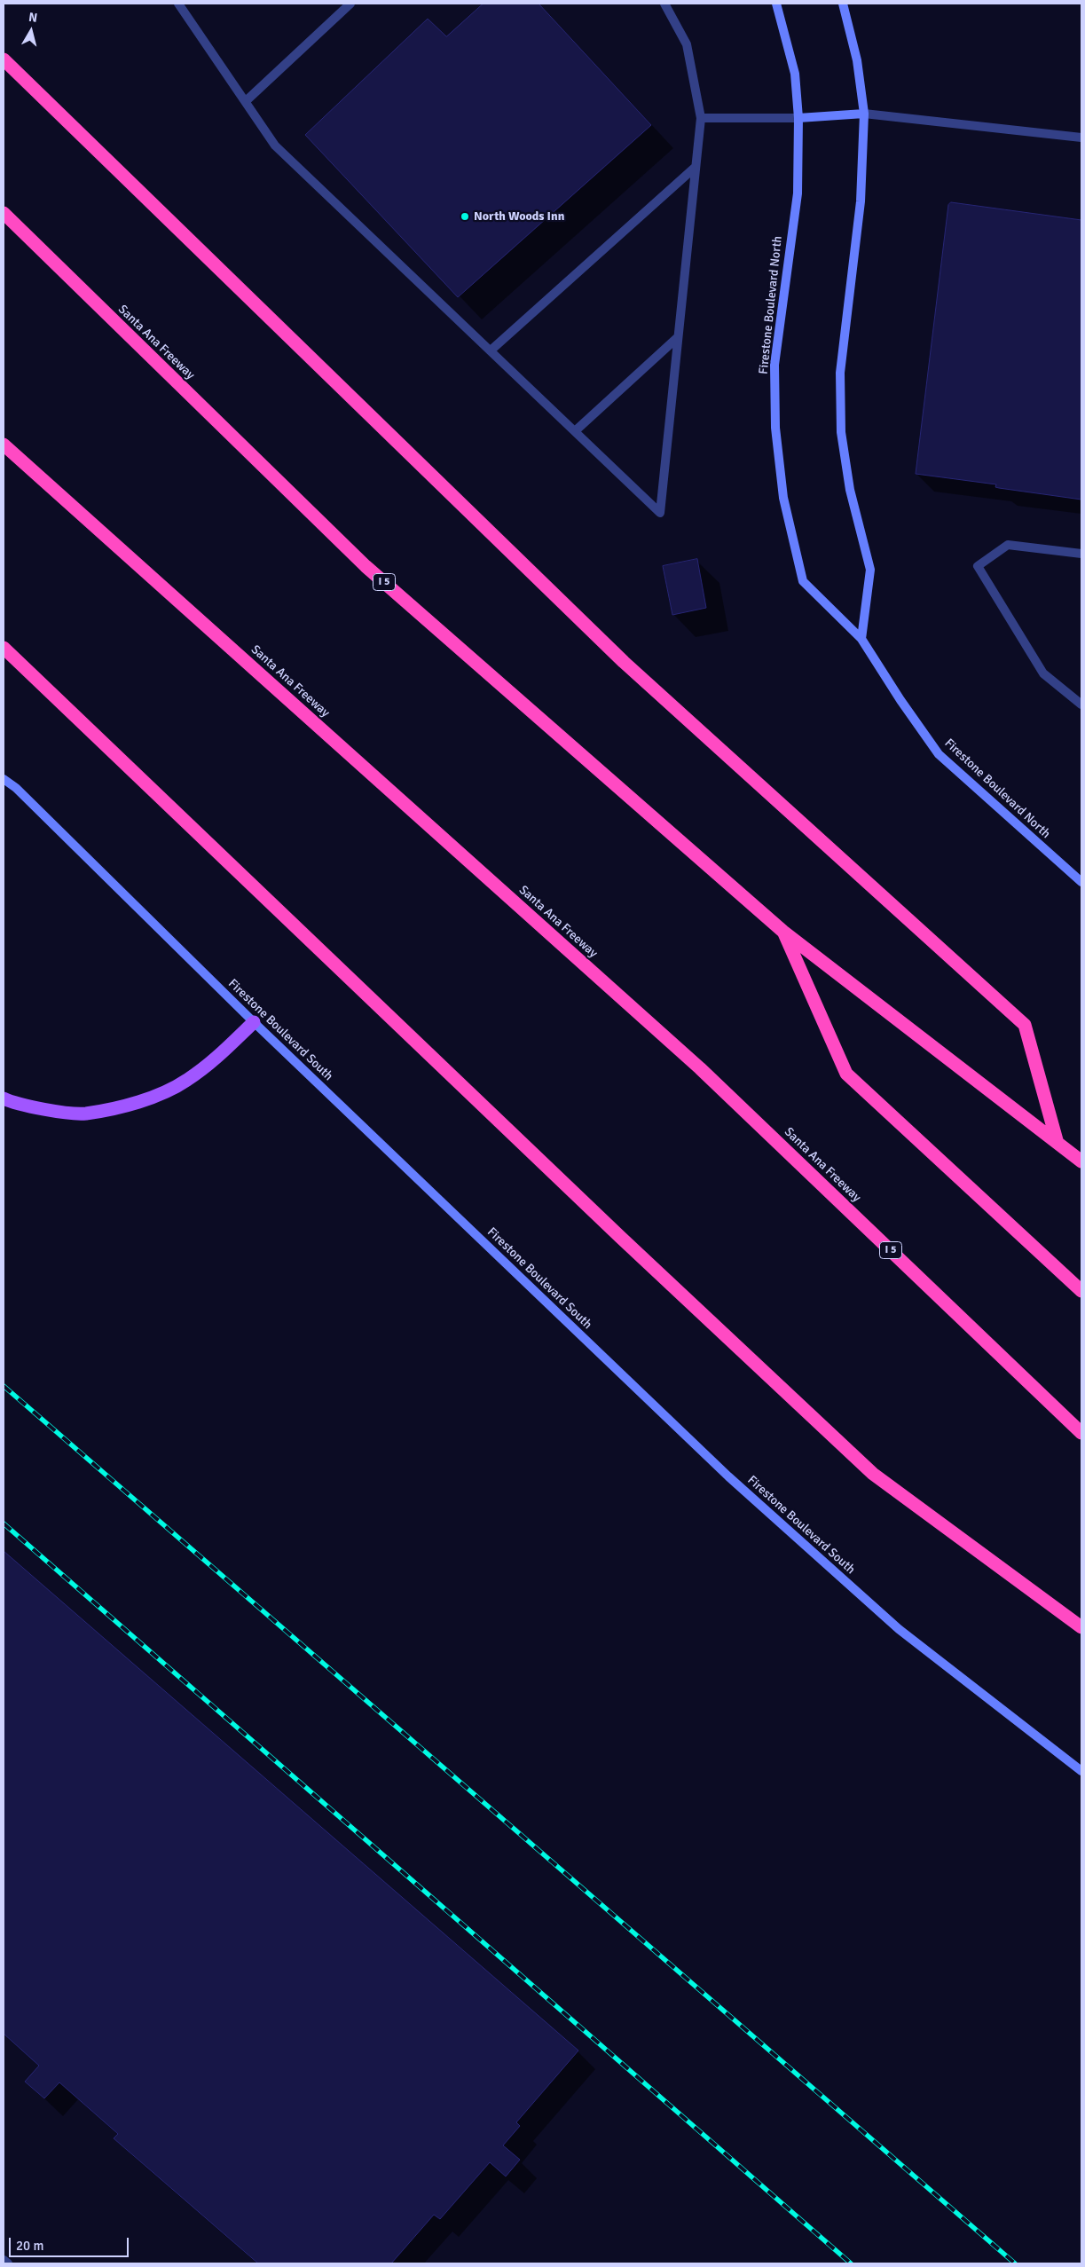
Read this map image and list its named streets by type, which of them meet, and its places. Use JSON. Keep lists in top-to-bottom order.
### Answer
{
  "streets": {
    "highway": ["Santa Ana Freeway", "I 5"],
    "street": ["Firestone Boulevard North", "Firestone Boulevard South"]
  },
  "places": ["North Woods Inn"],
  "scale_bar": "20 m",
  "north": "top"
}
